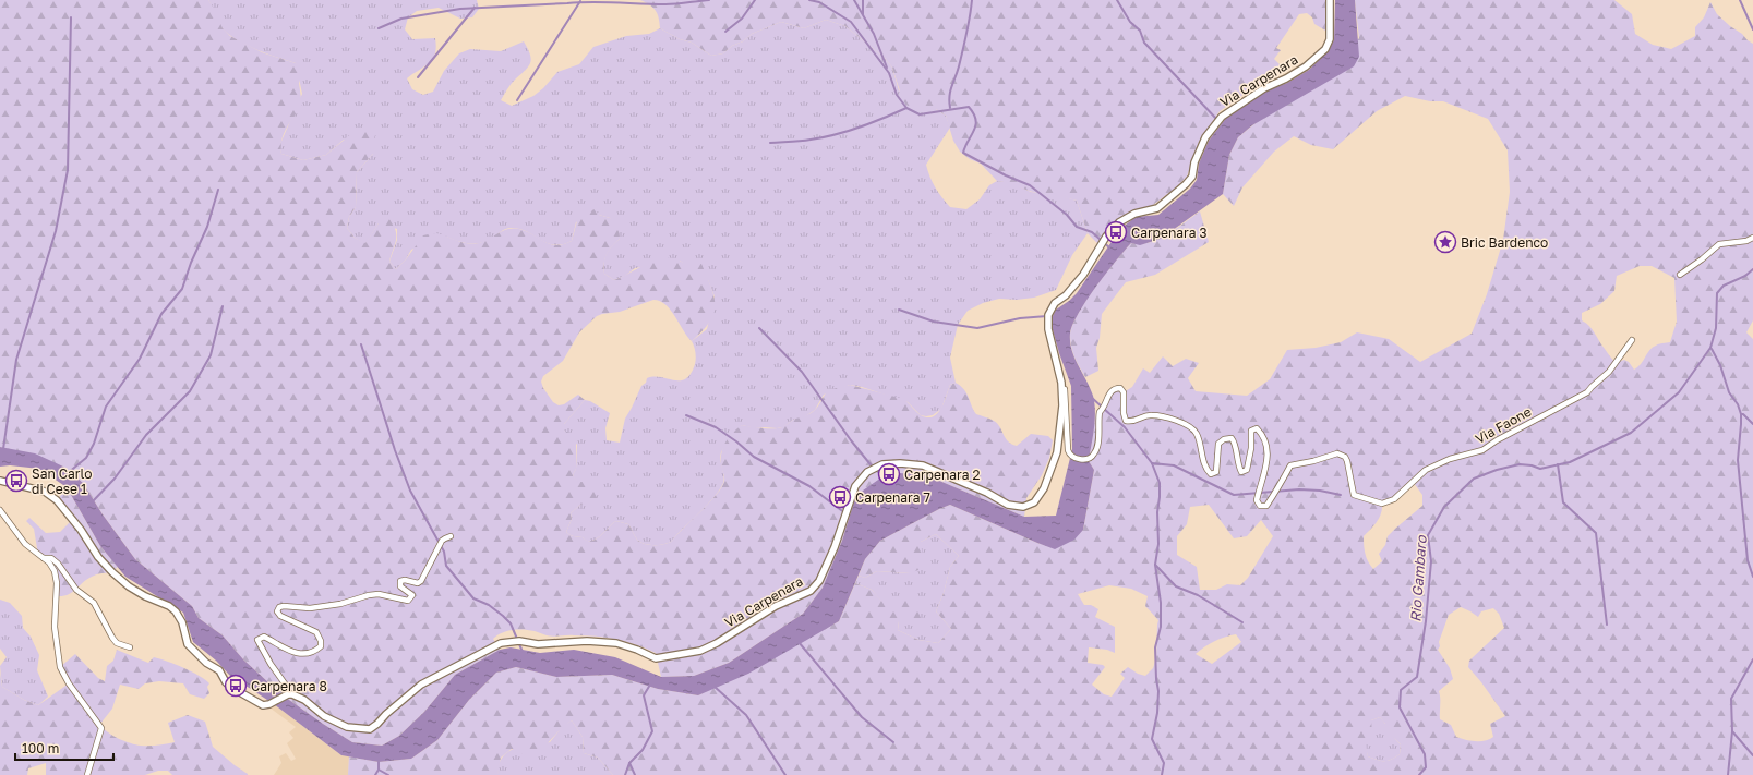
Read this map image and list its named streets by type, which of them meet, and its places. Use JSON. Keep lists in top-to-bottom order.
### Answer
{
  "streets": {
    "street": ["Via Carpenara", "Via Faone"]
  },
  "crossings": [
    ["Via Carpenara", "Via Faone"]
  ],
  "water": ["Rio Gambaro"],
  "places": {
    "bus stop": [
      "Carpenara 3",
      "Carpenara 2",
      "San Carlo di Cese 1",
      "Carpenara 7",
      "Carpenara 8"
    ],
    "place": ["Bric Bardenco"]
  },
  "scale_bar": "100 m"
}
